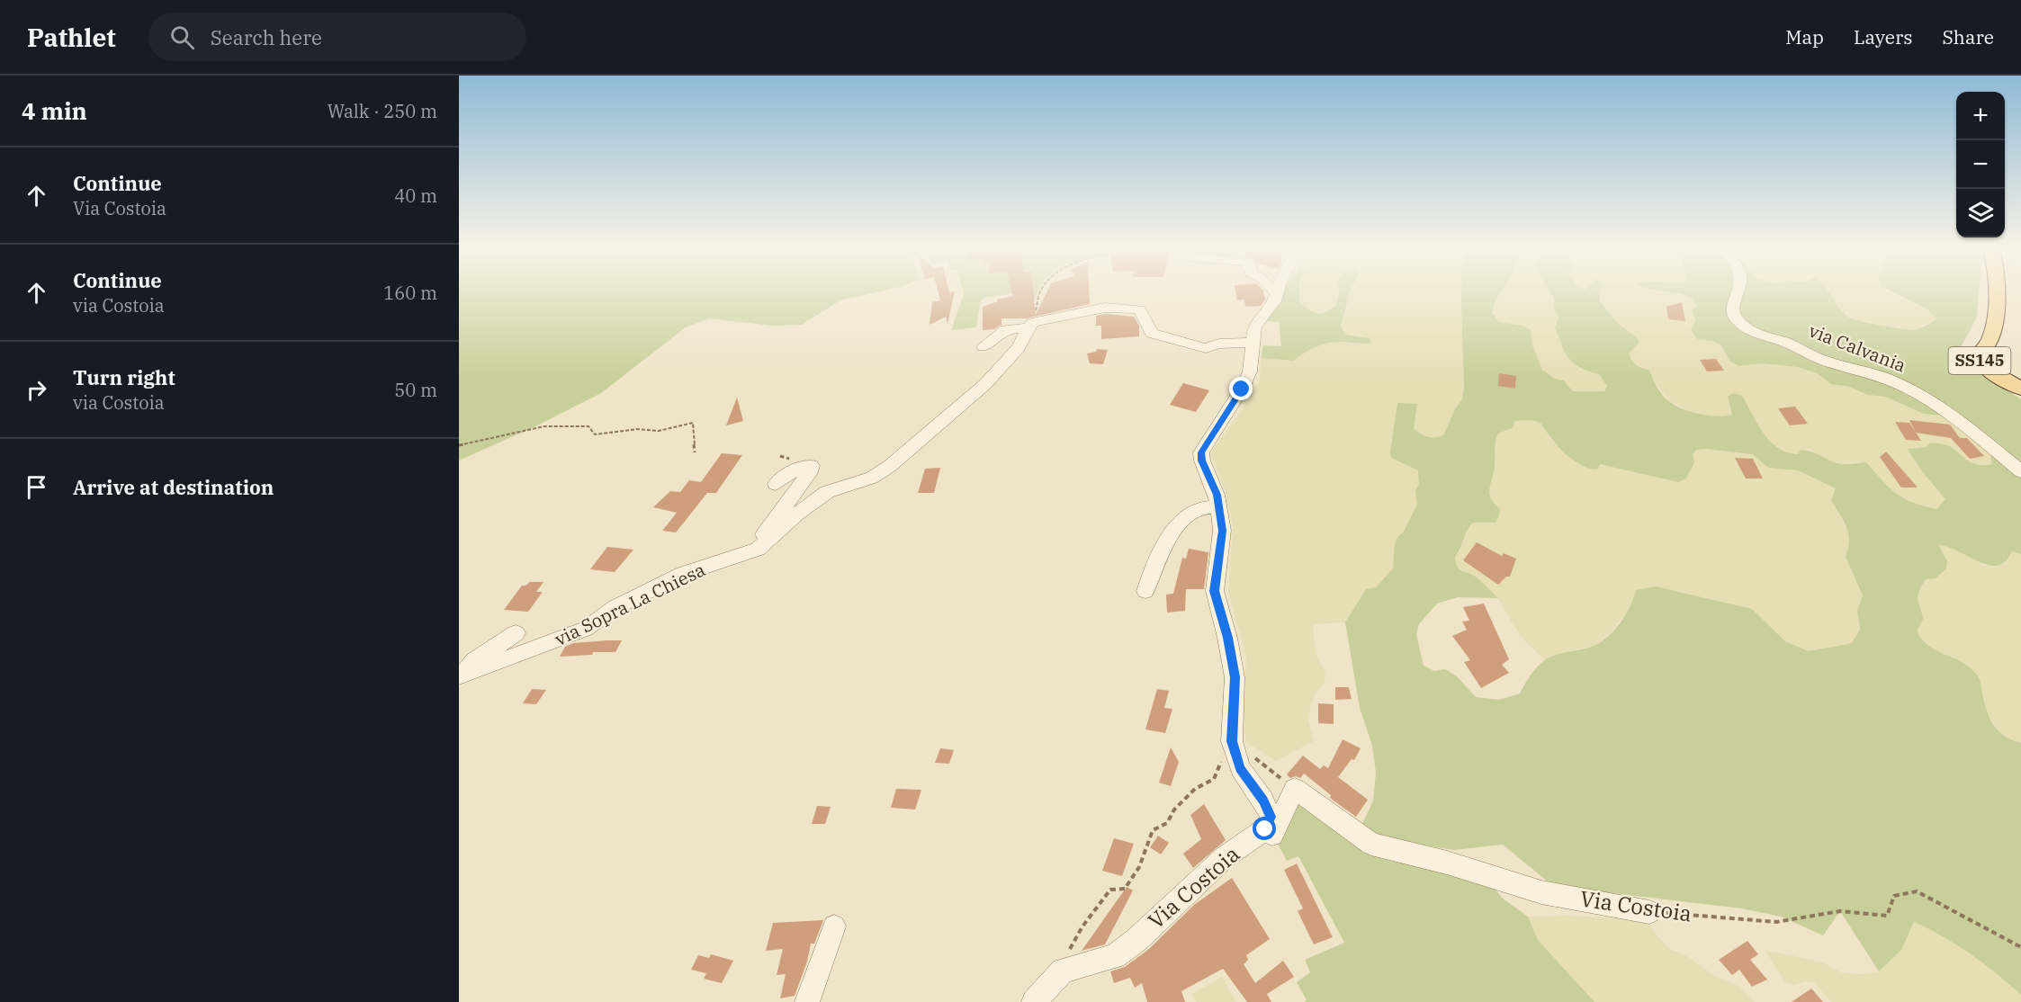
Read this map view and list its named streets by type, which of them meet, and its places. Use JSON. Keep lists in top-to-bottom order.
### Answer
{
  "streets": {
    "main road": ["SS145"],
    "street": ["via Calvania", "via Sopra La Chiesa", "Via Costoia"]
  },
  "page": {
    "header": "Pathlet",
    "search": "Search here",
    "nav": ["Map", "Layers", "Share"],
    "heading": ["4 min", "Walk · 250 m"],
    "map_buttons": ["+", "−"],
    "list": [
      ["Continue", "Via Costoia", "40 m"],
      ["Continue", "via Costoia", "160 m"],
      ["Turn right", "via Costoia", "50 m"],
      "Arrive at destination"
    ]
  }
}
